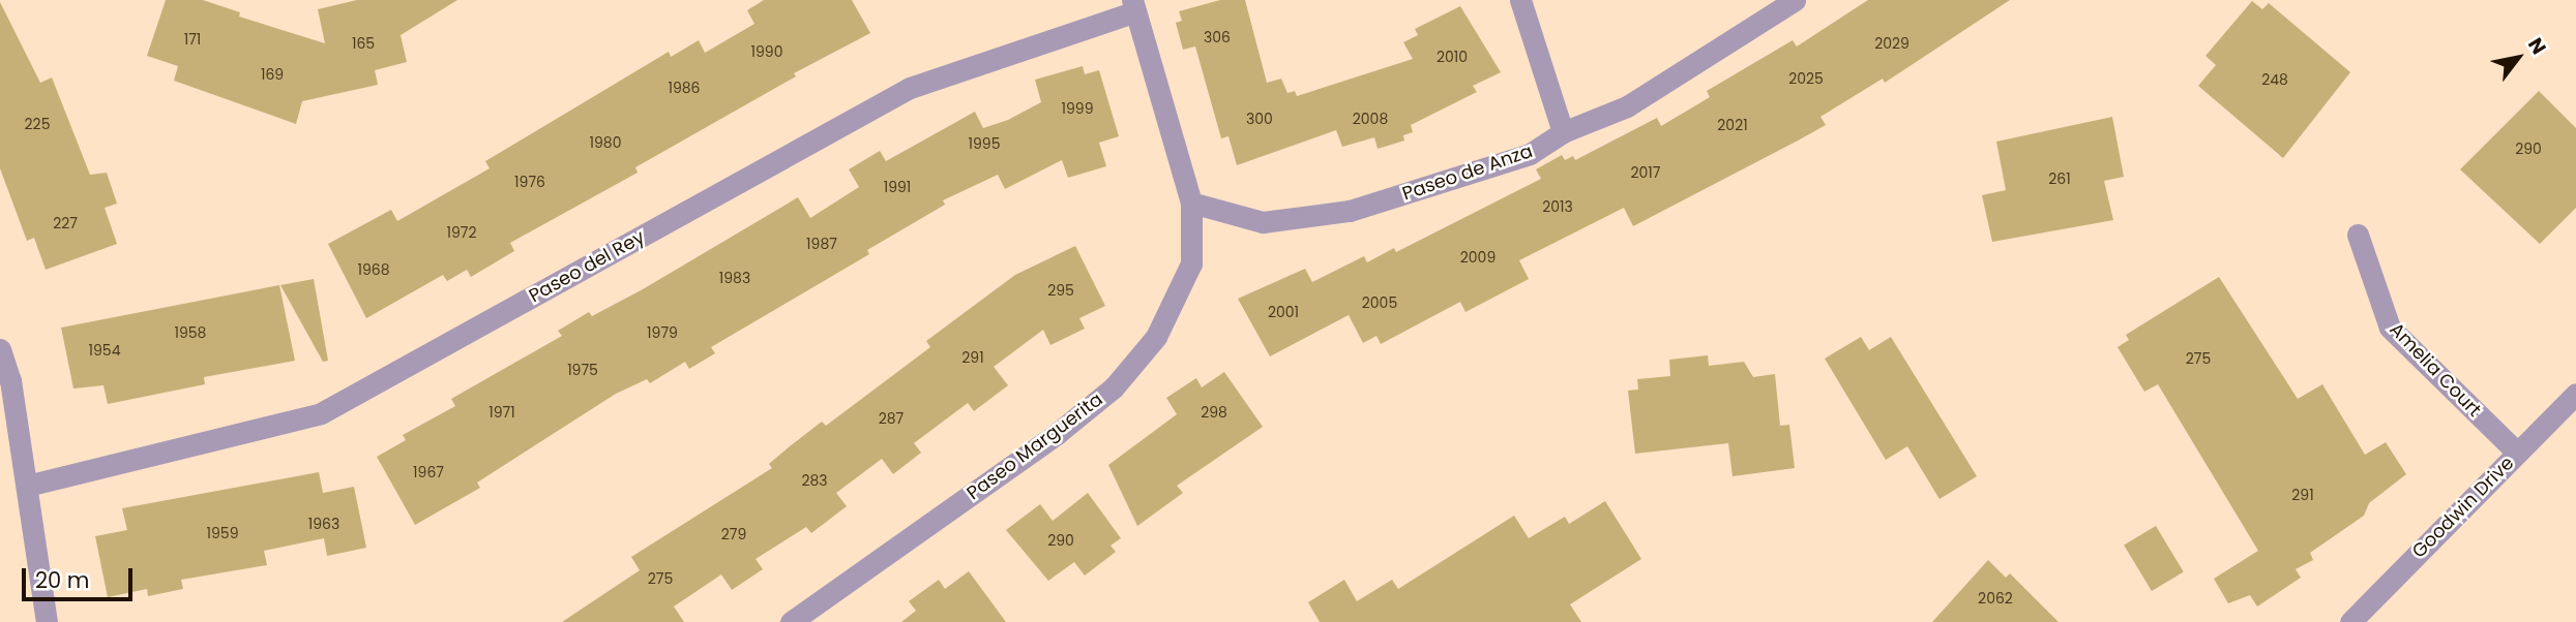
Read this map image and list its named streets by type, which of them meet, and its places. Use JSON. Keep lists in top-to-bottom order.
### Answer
{
  "streets": {
    "street": [
      "Paseo de Anza",
      "Paseo del Rey",
      "Amelia Court",
      "Paseo Marguerita",
      "Goodwin Drive"
    ]
  },
  "crossings": [
    ["Paseo de Anza", "Paseo Marguerita"],
    ["Paseo del Rey", "Paseo Marguerita"],
    ["Amelia Court", "Goodwin Drive"]
  ],
  "house_numbers": [
    "306",
    "171",
    "165",
    "2029",
    "1990",
    "2010",
    "169",
    "2025",
    "248",
    "1986",
    "1999",
    "300",
    "2008",
    "225",
    "2021",
    "1980",
    "1995",
    "290",
    "2017",
    "261",
    "1976",
    "1991",
    "2013",
    "227",
    "1972",
    "1987",
    "2009",
    "1968",
    "1983",
    "295",
    "2005",
    "2001",
    "1958",
    "1979",
    "1954",
    "291",
    "275",
    "1975",
    "1971",
    "298",
    "287",
    "1967",
    "283",
    "291",
    "1963",
    "1959",
    "279",
    "290",
    "275",
    "2062"
  ],
  "scale_bar": "20 m",
  "north": "top right"
}
